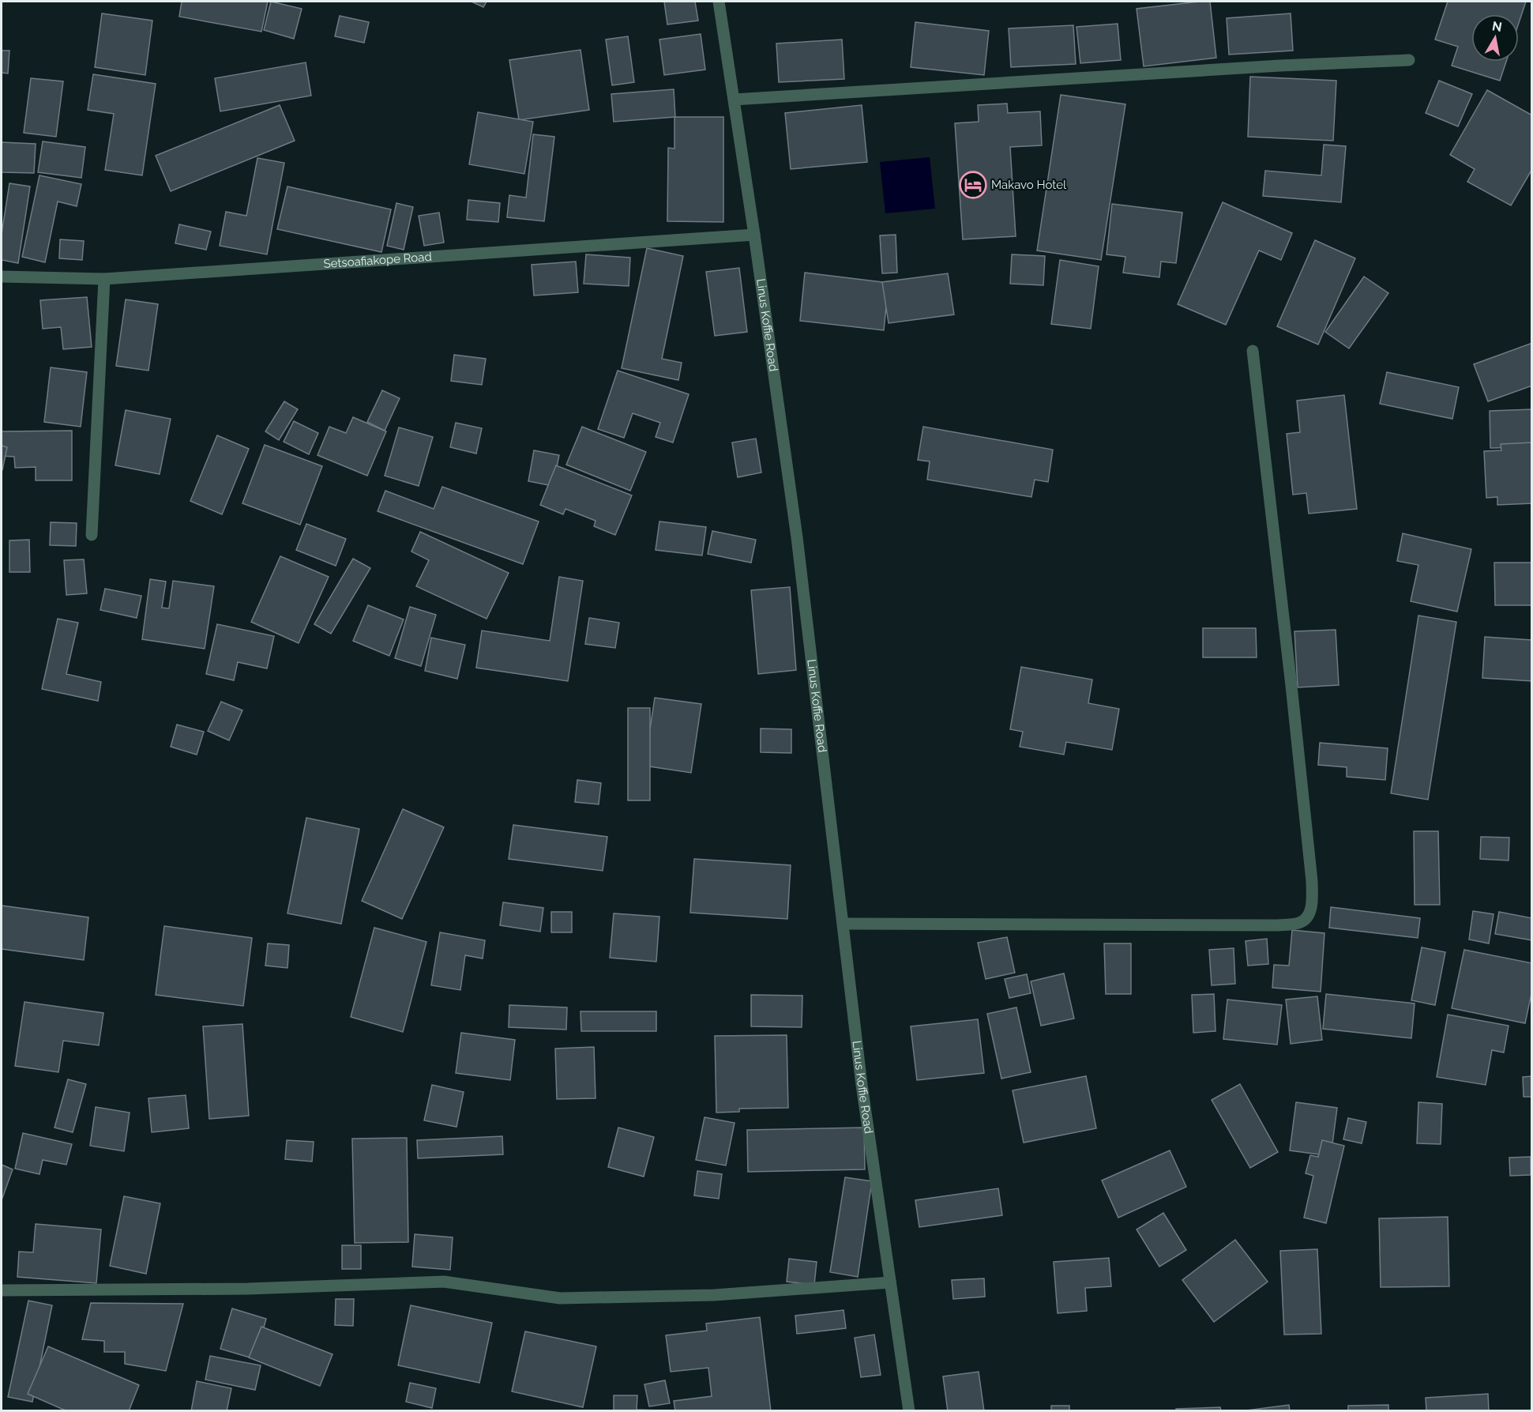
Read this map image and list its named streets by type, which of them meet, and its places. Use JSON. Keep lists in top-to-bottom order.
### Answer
{
  "streets": {
    "street": ["Setsoafiakope Road", "Linus Koffie Road"]
  },
  "crossings": [
    ["Setsoafiakope Road", "Linus Koffie Road"]
  ],
  "places": {
    "hotel": ["Makavo Hotel"]
  },
  "north": "top"
}
